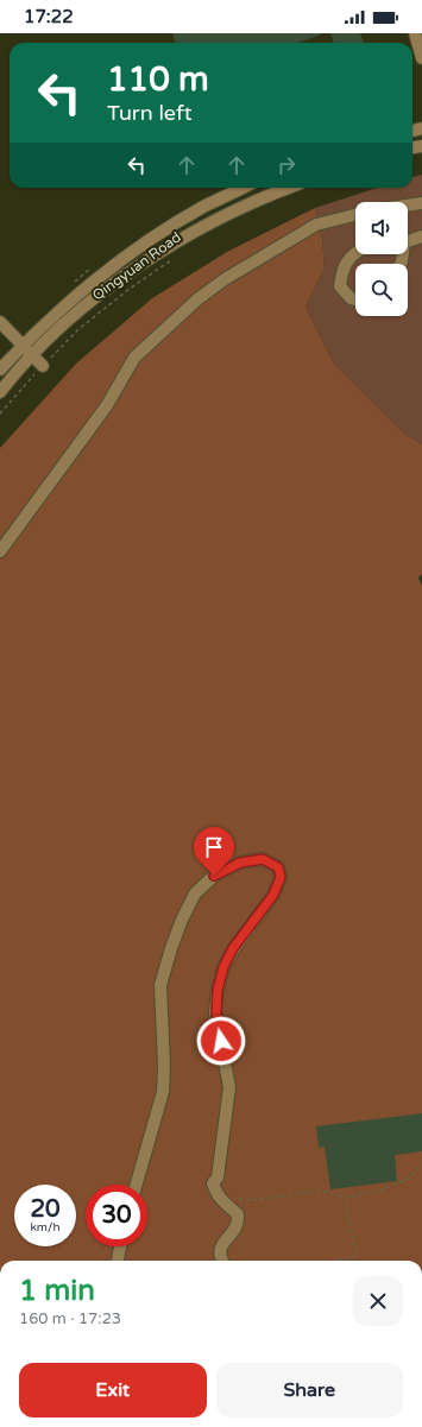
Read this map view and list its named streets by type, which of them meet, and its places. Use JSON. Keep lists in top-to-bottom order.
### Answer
{
  "streets": {
    "street": ["Qingyuan Road"]
  },
  "page": {
    "status": "17:22",
    "turn": ["110 m", "Turn left"],
    "speed": "20 km/h",
    "limit": "30",
    "heading": ["1 min", "160 m · 17:23"],
    "buttons": ["Exit", "Share"]
  }
}
